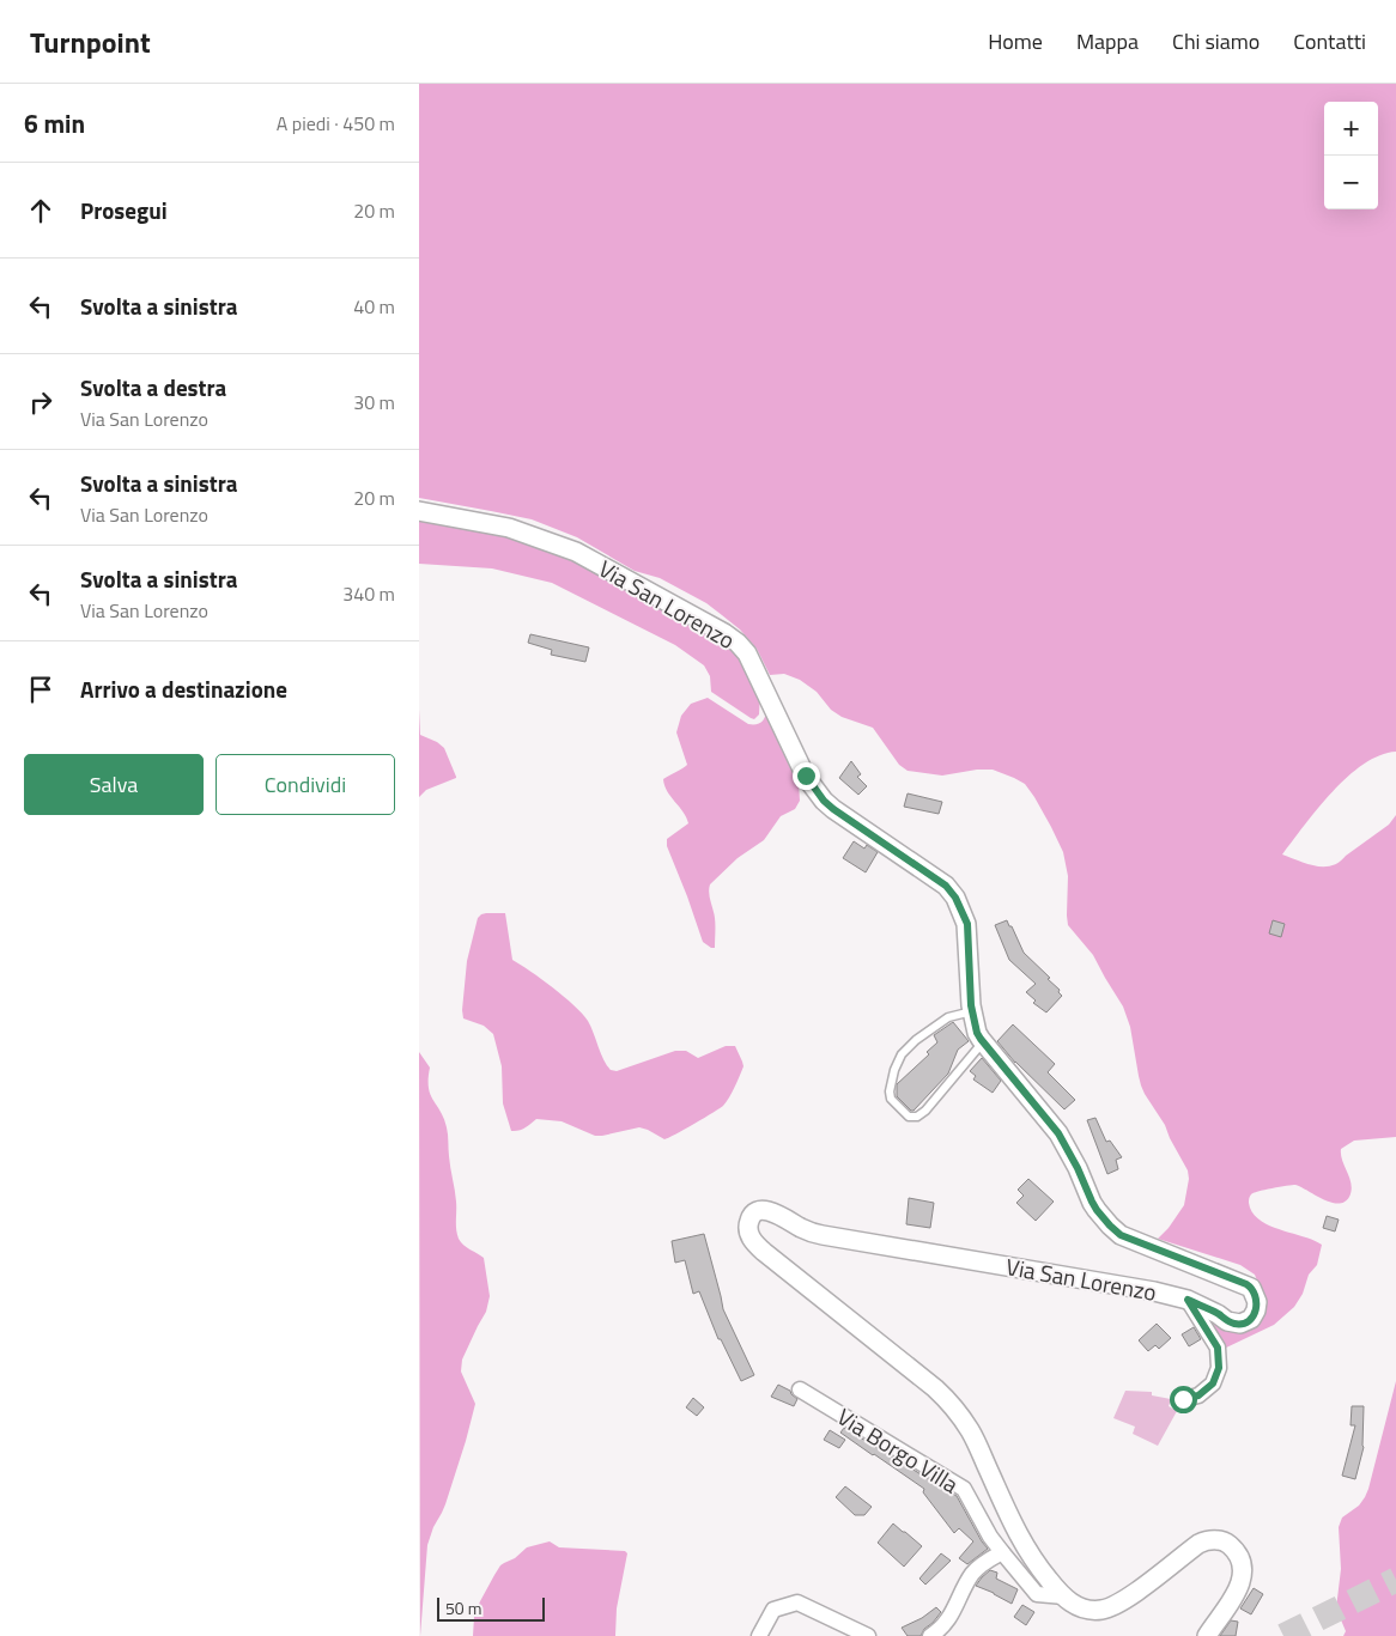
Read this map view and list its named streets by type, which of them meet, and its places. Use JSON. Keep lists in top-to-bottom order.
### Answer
{
  "streets": {
    "street": ["Via San Lorenzo", "Via Borgo Villa"]
  },
  "crossings": [
    ["Via San Lorenzo", "Via Borgo Villa"]
  ],
  "scale_bar": "50 m",
  "page": {
    "header": "Turnpoint",
    "nav": [
      "Home",
      "Mappa",
      "Chi siamo",
      "Contatti"
    ],
    "heading": ["6 min", "A piedi · 450 m"],
    "map_buttons": ["+", "−"],
    "list": [
      ["Prosegui", "20 m"],
      ["Svolta a sinistra", "40 m"],
      ["Svolta a destra", "Via San Lorenzo", "30 m"],
      ["Svolta a sinistra", "Via San Lorenzo", "20 m"],
      ["Svolta a sinistra", "Via San Lorenzo", "340 m"],
      "Arrivo a destinazione"
    ],
    "buttons": ["Salva", "Condividi"],
    "scale": "50 m"
  }
}
